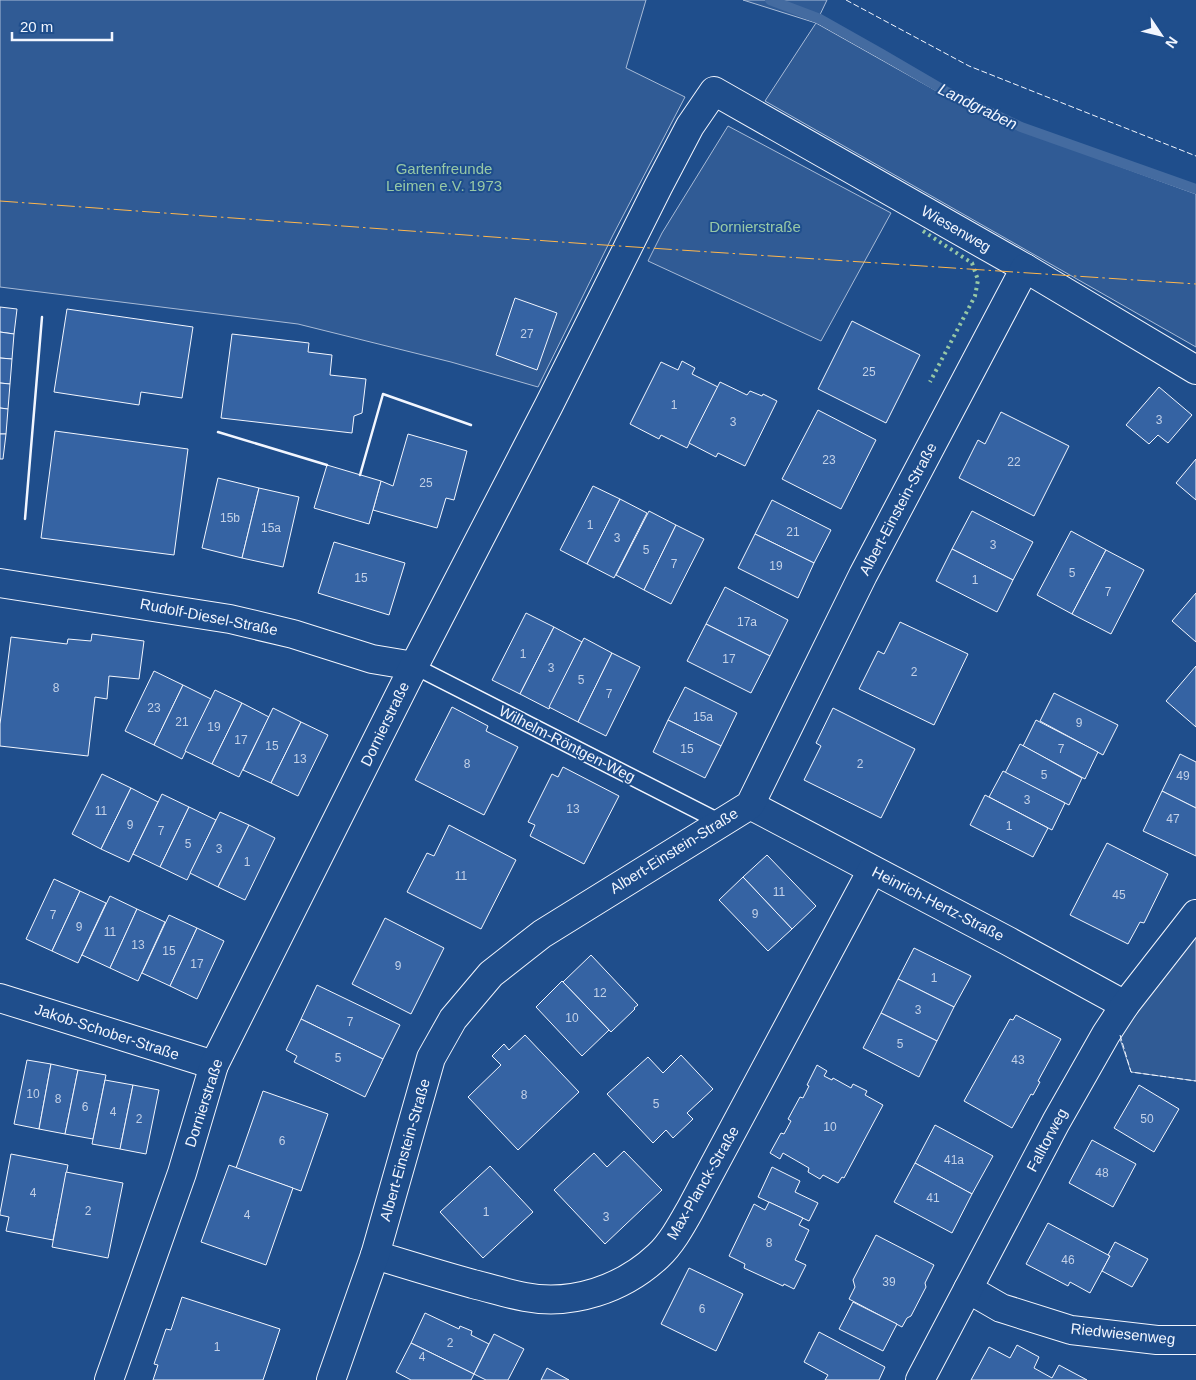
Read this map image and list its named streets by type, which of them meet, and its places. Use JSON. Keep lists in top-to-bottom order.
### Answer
{
  "streets": {
    "street": [
      "Wiesenweg",
      "Albert-Einstein-Straße",
      "Rudolf-Diesel-Straße",
      "Dornierstraße",
      "Heinrich-Hertz-Straße",
      "Jakob-Schober-Straße",
      "Falltorweg",
      "Max-Planck-Straße",
      "Riedwiesenweg"
    ],
    "lane": ["Wilhelm-Röntgen-Weg"]
  },
  "crossings": [
    ["Wiesenweg", "Albert-Einstein-Straße"],
    ["Wiesenweg", "Dornierstraße"],
    ["Albert-Einstein-Straße", "Wilhelm-Röntgen-Weg"],
    ["Albert-Einstein-Straße", "Heinrich-Hertz-Straße"],
    ["Albert-Einstein-Straße", "Max-Planck-Straße"],
    ["Rudolf-Diesel-Straße", "Dornierstraße"],
    ["Rudolf-Diesel-Straße", "Wilhelm-Röntgen-Weg"],
    ["Dornierstraße", "Wilhelm-Röntgen-Weg"],
    ["Dornierstraße", "Jakob-Schober-Straße"],
    ["Heinrich-Hertz-Straße", "Falltorweg"],
    ["Heinrich-Hertz-Straße", "Max-Planck-Straße"],
    ["Falltorweg", "Riedwiesenweg"]
  ],
  "water": ["Landgraben"],
  "parks": ["Gartenfreunde Leimen e.V. 1973", "Dornierstraße"],
  "house_numbers": [
    "27",
    "25",
    "1",
    "3",
    "3",
    "23",
    "22",
    "25",
    "15b",
    "1",
    "15a",
    "21",
    "3",
    "3",
    "5",
    "7",
    "19",
    "5",
    "15",
    "1",
    "7",
    "17a",
    "1",
    "17",
    "3",
    "2",
    "5",
    "8",
    "7",
    "23",
    "15a",
    "21",
    "9",
    "19",
    "17",
    "15",
    "15",
    "7",
    "13",
    "8",
    "2",
    "5",
    "49",
    "3",
    "13",
    "11",
    "47",
    "9",
    "1",
    "7",
    "5",
    "3",
    "1",
    "11",
    "11",
    "45",
    "9",
    "7",
    "9",
    "11",
    "13",
    "15",
    "17",
    "9",
    "1",
    "12",
    "3",
    "10",
    "7",
    "5",
    "5",
    "43",
    "10",
    "8",
    "8",
    "5",
    "6",
    "4",
    "2",
    "50",
    "10",
    "6",
    "41a",
    "48",
    "4",
    "41",
    "2",
    "1",
    "4",
    "3",
    "8",
    "46",
    "39",
    "6",
    "2",
    "1",
    "4"
  ],
  "scale_bar": "20 m",
  "north": "bottom right"
}
